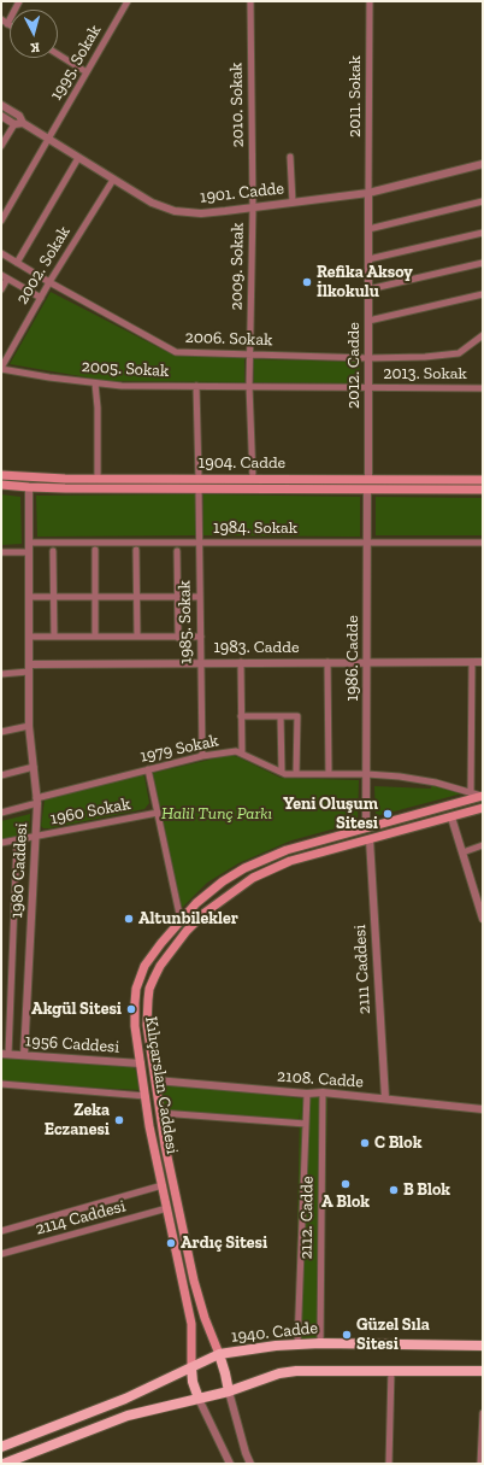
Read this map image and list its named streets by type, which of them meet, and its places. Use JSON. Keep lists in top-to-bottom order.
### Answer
{
  "streets": {
    "main road": ["1904. Cadde", "Kılıçarslan Caddesi", "1940. Cadde"],
    "street": [
      "1995. Sokak",
      "2011. Sokak",
      "2010. Sokak",
      "1901. Cadde",
      "2002. Sokak",
      "2009. Sokak",
      "2006. Sokak",
      "2012. Cadde",
      "2005. Sokak",
      "2013. Sokak",
      "1984. Sokak",
      "1985. Sokak",
      "1983. Cadde",
      "1986. Cadde",
      "1979 Sokak",
      "1960 Sokak",
      "1980 Caddesi",
      "2111 Caddesi",
      "1956 Caddesi",
      "2108. Cadde",
      "2114 Caddesi",
      "2112. Cadde"
    ]
  },
  "crossings": [
    ["1995. Sokak", "1901. Cadde"],
    ["2011. Sokak", "1901. Cadde"],
    ["2011. Sokak", "2012. Cadde"],
    ["2010. Sokak", "1901. Cadde"],
    ["2010. Sokak", "2009. Sokak"],
    ["1901. Cadde", "2002. Sokak"],
    ["1901. Cadde", "2009. Sokak"],
    ["1901. Cadde", "2012. Cadde"],
    ["2002. Sokak", "2006. Sokak"],
    ["2002. Sokak", "2005. Sokak"],
    ["2009. Sokak", "2006. Sokak"],
    ["2009. Sokak", "2005. Sokak"],
    ["2009. Sokak", "2013. Sokak"],
    ["2009. Sokak", "1904. Cadde"],
    ["2006. Sokak", "2012. Cadde"],
    ["2012. Cadde", "2013. Sokak"],
    ["2012. Cadde", "1904. Cadde"],
    ["2005. Sokak", "2013. Sokak"],
    ["1904. Cadde", "1985. Sokak"],
    ["1904. Cadde", "1986. Cadde"],
    ["1904. Cadde", "1980 Caddesi"],
    ["1984. Sokak", "1985. Sokak"],
    ["1984. Sokak", "1986. Cadde"],
    ["1984. Sokak", "1980 Caddesi"],
    ["1985. Sokak", "1983. Cadde"],
    ["1985. Sokak", "1979 Sokak"],
    ["1983. Cadde", "1986. Cadde"],
    ["1983. Cadde", "1980 Caddesi"],
    ["1986. Cadde", "1979 Sokak"],
    ["1986. Cadde", "Kılıçarslan Caddesi"],
    ["1979 Sokak", "1980 Caddesi"],
    ["1979 Sokak", "Kılıçarslan Caddesi"],
    ["1960 Sokak", "1980 Caddesi"],
    ["1980 Caddesi", "1956 Caddesi"],
    ["2111 Caddesi", "2108. Cadde"],
    ["2111 Caddesi", "Kılıçarslan Caddesi"],
    ["1956 Caddesi", "Kılıçarslan Caddesi"],
    ["2108. Cadde", "Kılıçarslan Caddesi"],
    ["2108. Cadde", "2112. Cadde"],
    ["Kılıçarslan Caddesi", "2114 Caddesi"],
    ["Kılıçarslan Caddesi", "1940. Cadde"],
    ["2112. Cadde", "1940. Cadde"]
  ],
  "parks": ["Halil Tunç Parkı"],
  "places": [
    "Refika Aksoy İlkokulu",
    "Yeni Oluşum Sitesi",
    "Altunbilekler",
    "Akgül Sitesi",
    "Zeka Eczanesi",
    "C Blok",
    "A Blok",
    "B Blok",
    "Ardıç Sitesi",
    "Güzel Sıla Sitesi"
  ],
  "north": "bottom"
}
